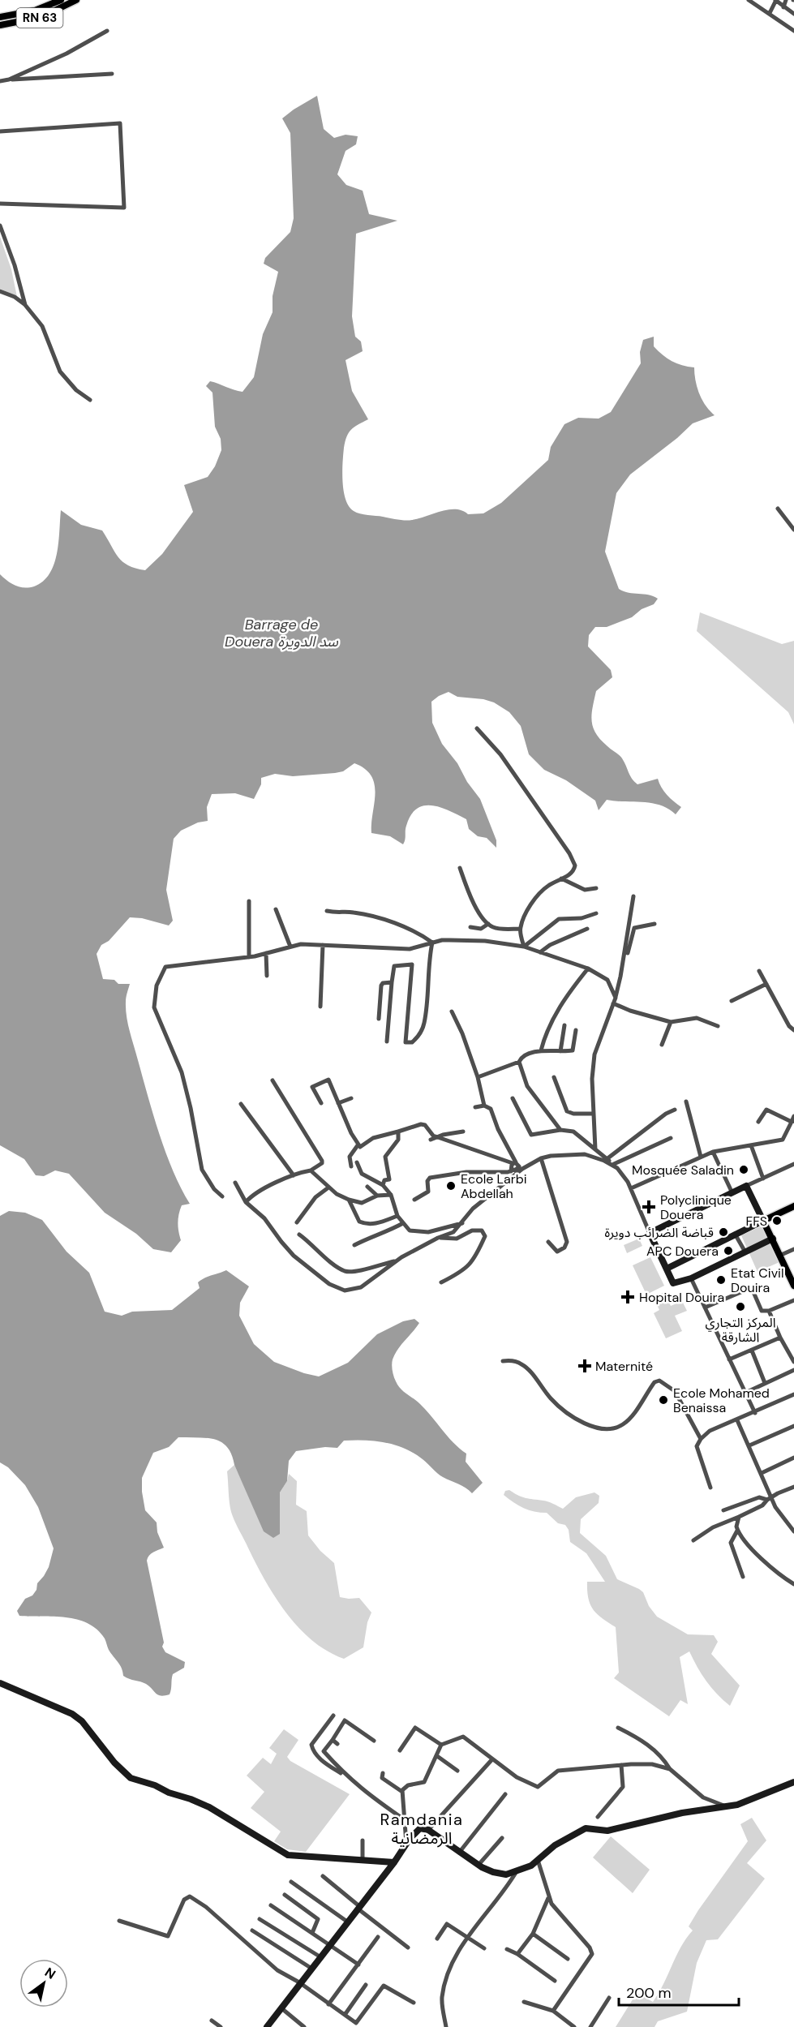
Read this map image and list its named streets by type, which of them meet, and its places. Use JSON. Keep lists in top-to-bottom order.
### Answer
{
  "streets": {
    "main road": ["RN 63"]
  },
  "districts": ["Ramdania الرمضانية"],
  "water": ["Barrage de Douera سد الدويرة"],
  "places": {
    "other": [
      "Mosquée Saladin",
      "Ecole Larbi Abdellah",
      "FFS",
      "قباضة الضرائب دويرة",
      "APC Douera",
      "Etat Civil Douira",
      "المركز التجاري الشارقة",
      "Ecole Mohamed Benaissa"
    ],
    "health": ["Polyclinique Douera", "Hopital Douira", "Maternité"]
  },
  "scale_bar": "200 m",
  "north": "top right"
}
